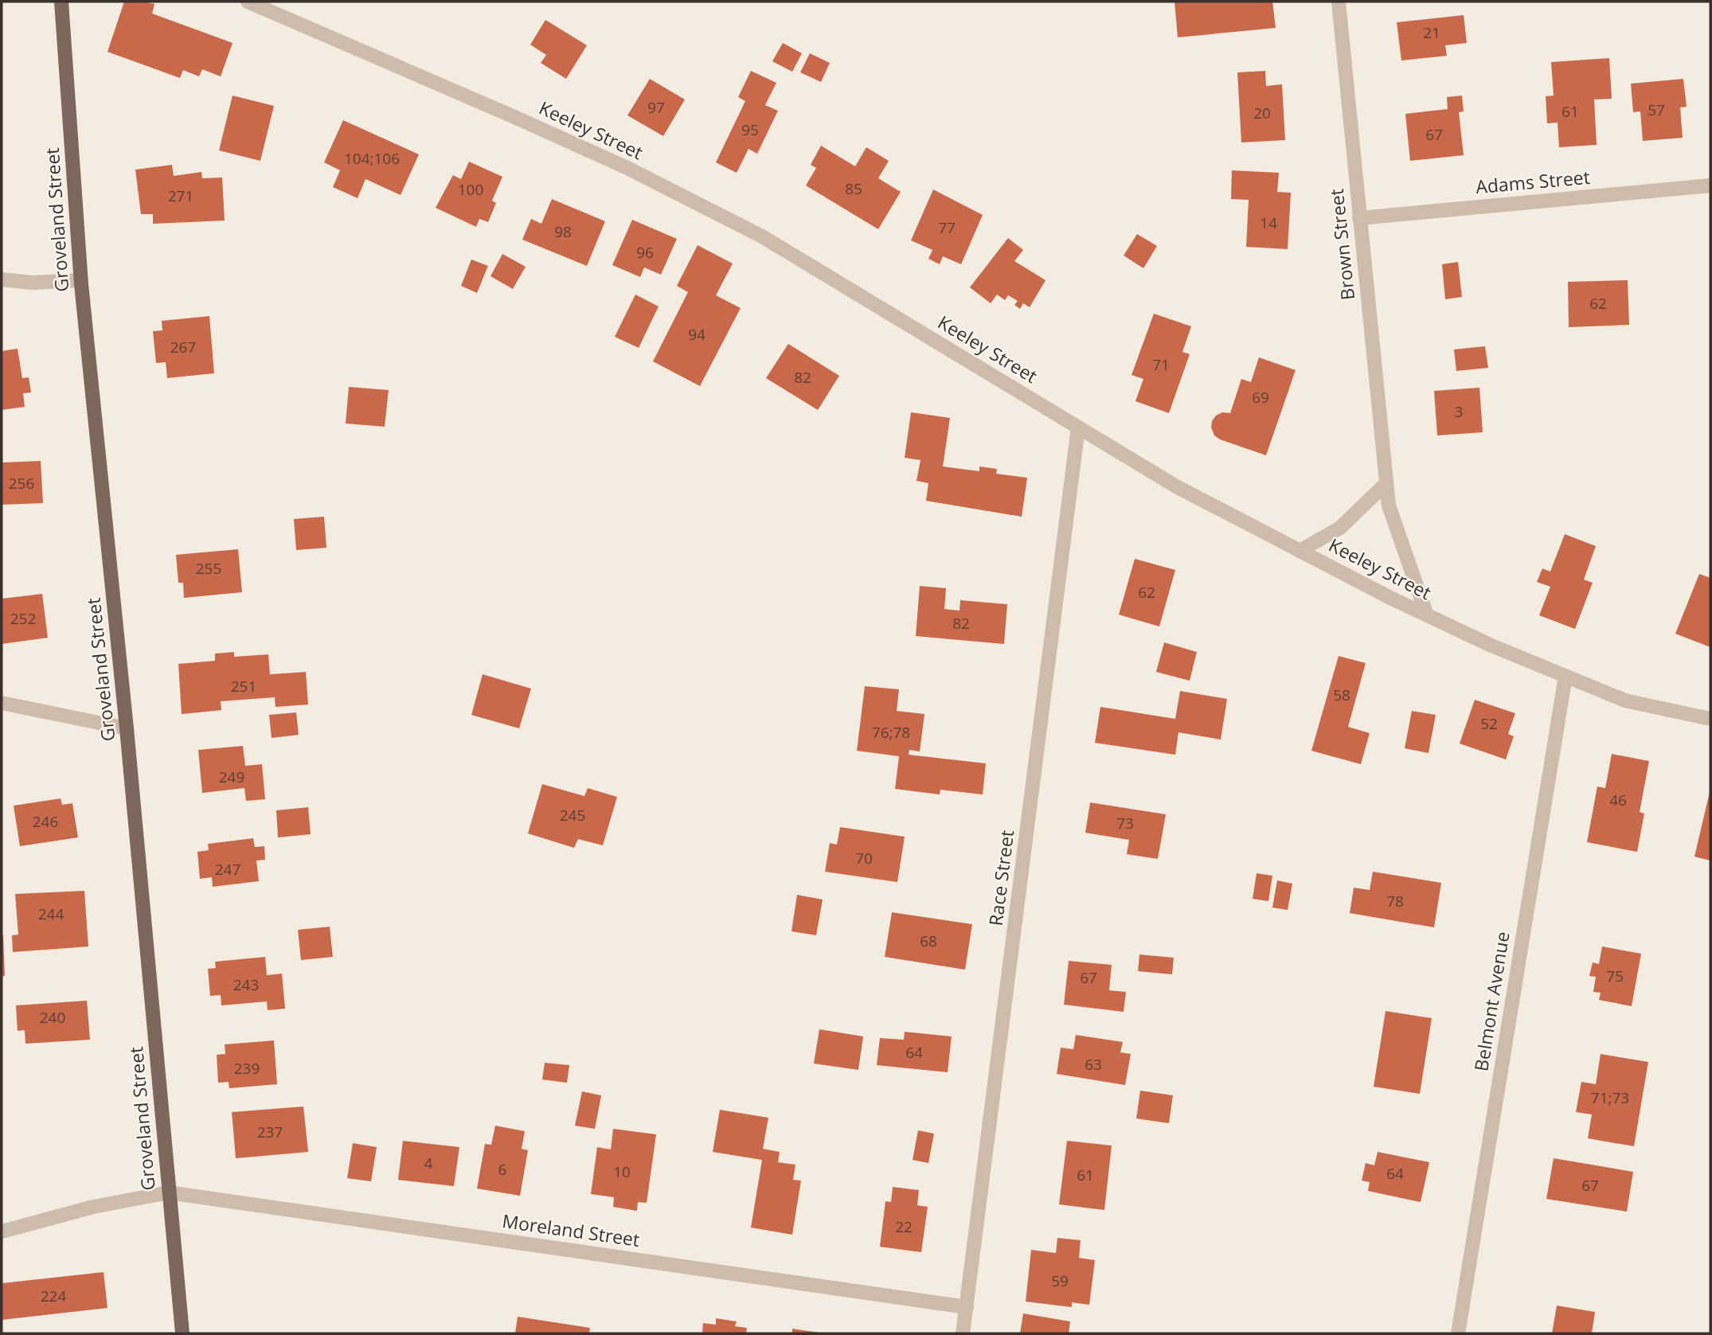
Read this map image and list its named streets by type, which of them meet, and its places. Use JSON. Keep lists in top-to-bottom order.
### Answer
{
  "streets": {
    "main road": ["Groveland Street"],
    "street": [
      "Keeley Street",
      "Adams Street",
      "Brown Street",
      "Race Street",
      "Belmont Avenue",
      "Moreland Street"
    ]
  },
  "crossings": [
    ["Keeley Street", "Brown Street"],
    ["Keeley Street", "Race Street"],
    ["Keeley Street", "Belmont Avenue"],
    ["Adams Street", "Brown Street"],
    ["Groveland Street", "Moreland Street"],
    ["Race Street", "Moreland Street"]
  ],
  "house_numbers": [
    "21",
    "97",
    "57",
    "61",
    "20",
    "95",
    "67",
    "104;106",
    "85",
    "100",
    "271",
    "14",
    "77",
    "98",
    "96",
    "62",
    "94",
    "267",
    "71",
    "82",
    "69",
    "3",
    "256",
    "255",
    "62",
    "252",
    "82",
    "251",
    "58",
    "52",
    "76;78",
    "249",
    "46",
    "245",
    "246",
    "73",
    "70",
    "247",
    "78",
    "244",
    "68",
    "75",
    "67",
    "243",
    "240",
    "64",
    "63",
    "239",
    "71;73",
    "237",
    "4",
    "6",
    "10",
    "64",
    "61",
    "67",
    "22",
    "59",
    "224"
  ]
}
